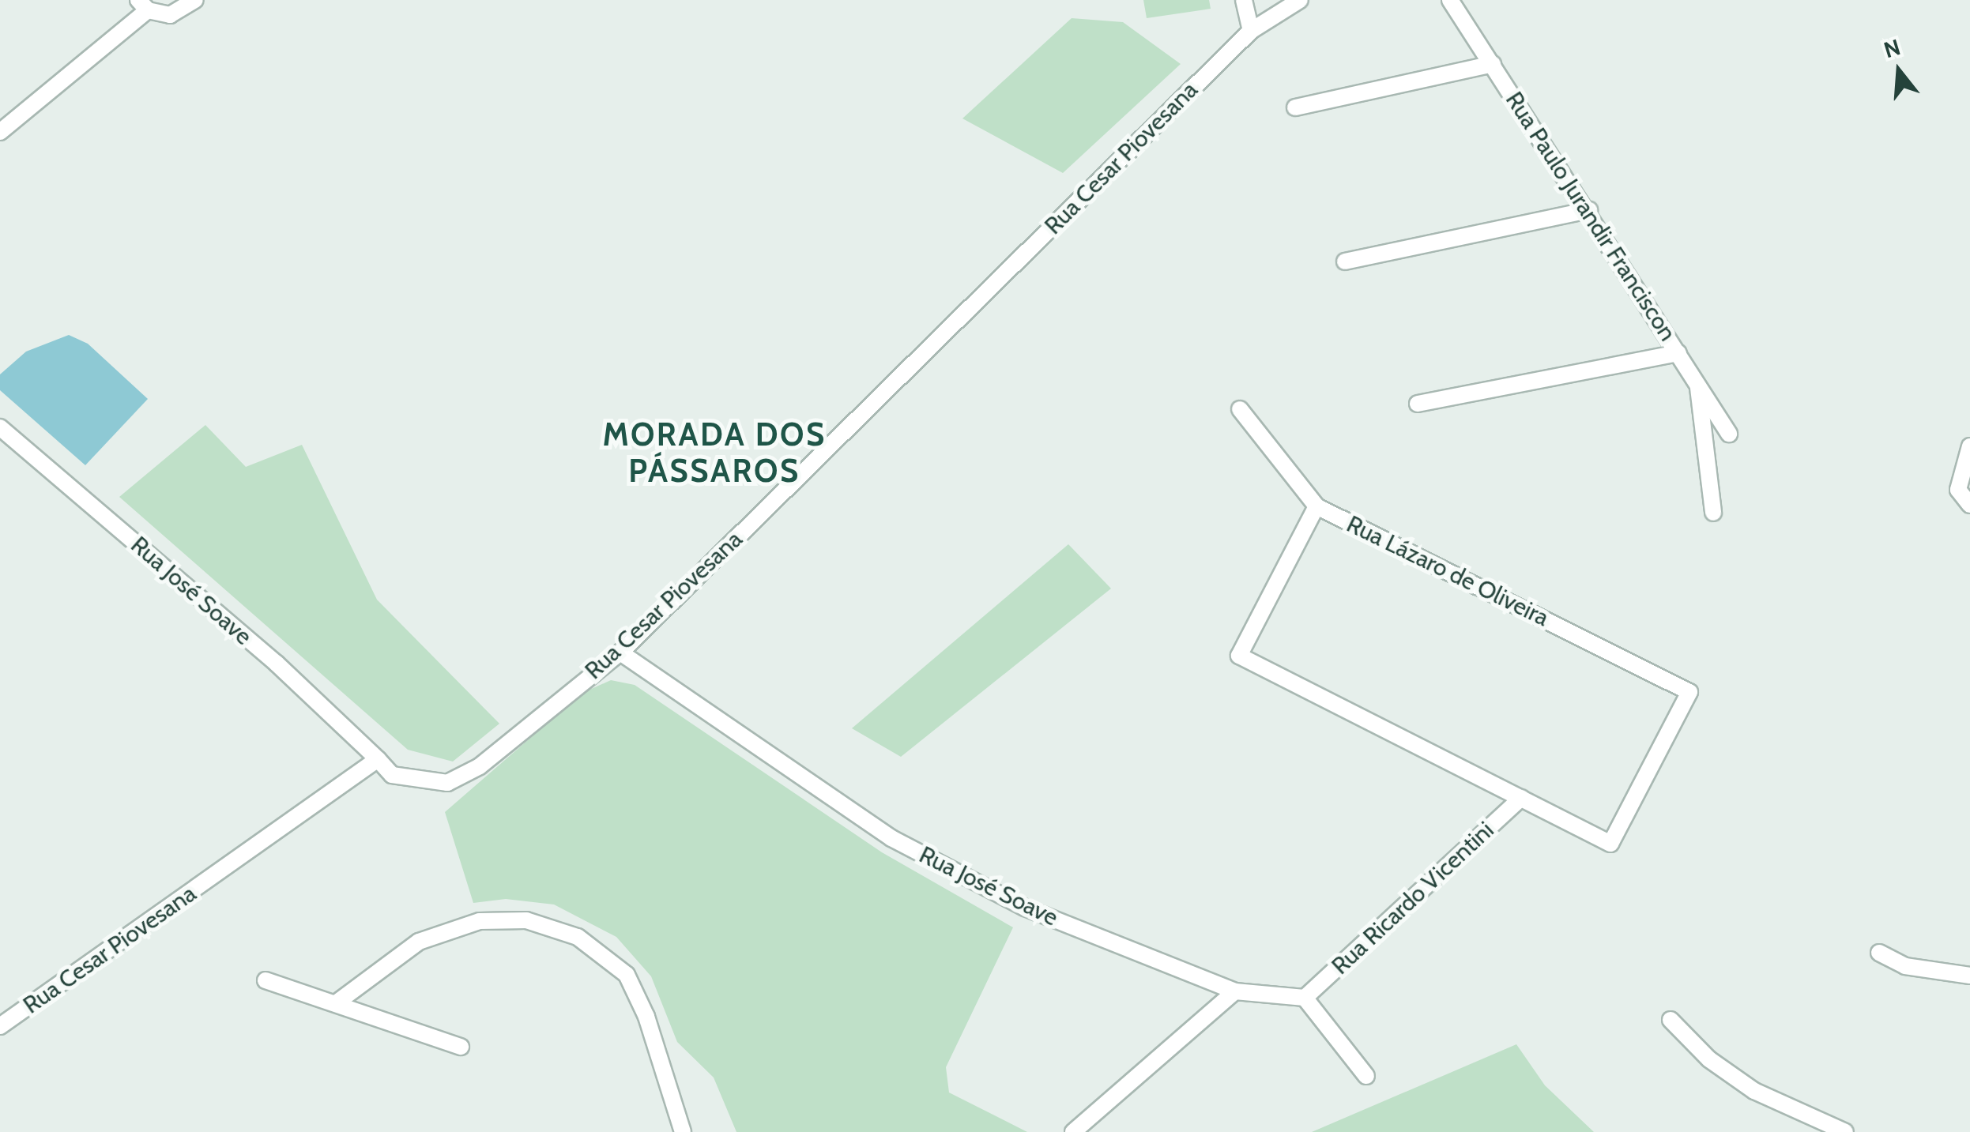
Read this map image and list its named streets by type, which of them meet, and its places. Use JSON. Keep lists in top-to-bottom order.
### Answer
{
  "streets": {
    "street": [
      "Rua Cesar Piovesana",
      "Rua Paulo Jurandir Franciscon",
      "Rua Lázaro de Oliveira",
      "Rua José Soave",
      "Rua Ricardo Vicentini"
    ]
  },
  "crossings": [
    ["Rua Cesar Piovesana", "Rua José Soave"],
    ["Rua Lázaro de Oliveira", "Rua Ricardo Vicentini"],
    ["Rua José Soave", "Rua Ricardo Vicentini"]
  ],
  "districts": ["MORADA DOS PÁSSAROS"],
  "north": "top"
}
